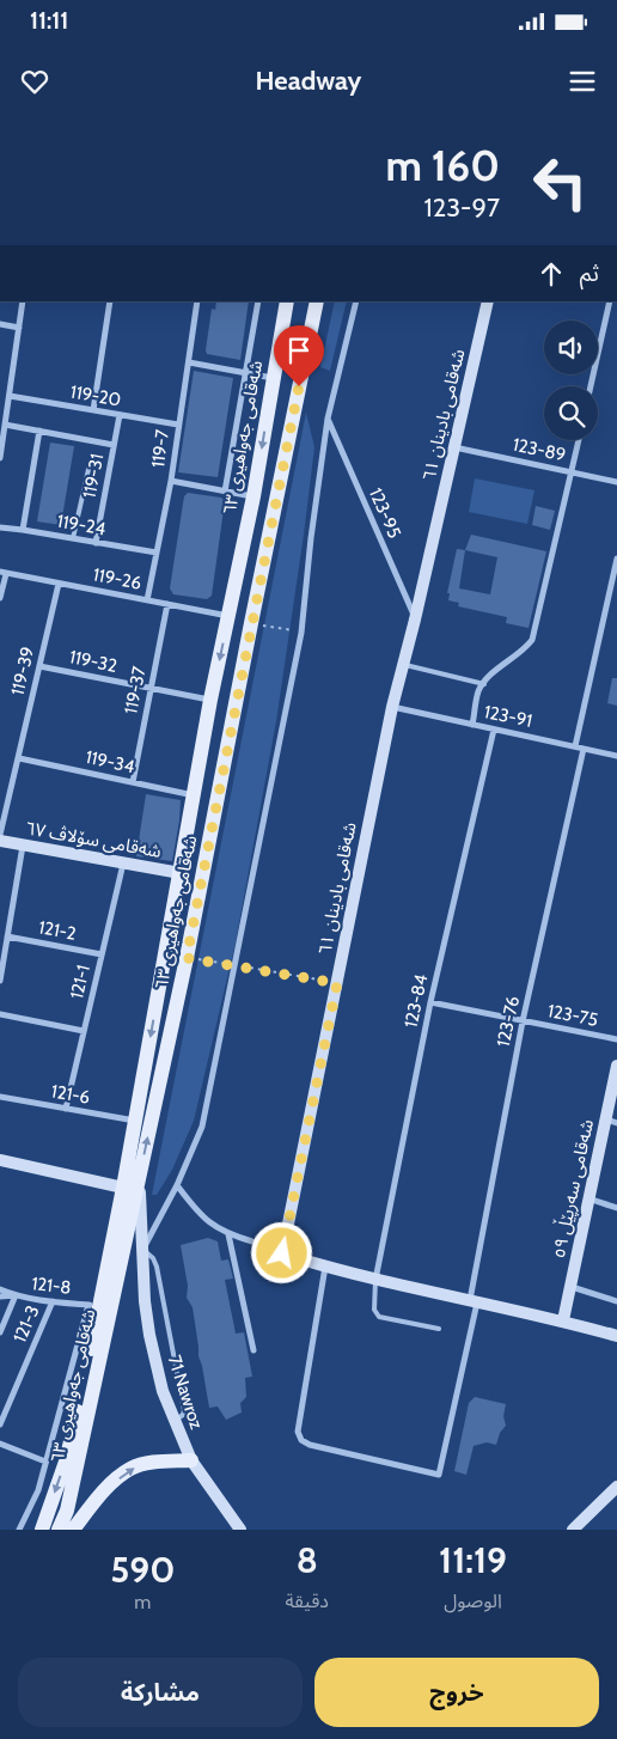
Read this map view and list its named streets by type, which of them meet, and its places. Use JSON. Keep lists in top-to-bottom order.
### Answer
{
  "streets": {
    "main road": ["شەقامی جەواهیری ٦٣"],
    "street": [
      "119-20",
      "شەقامی بادینان ٦١",
      "119-7",
      "123-89",
      "119-31",
      "123-95",
      "119-24",
      "119-26",
      "119-32",
      "119-39",
      "119-37",
      "123-91",
      "119-34",
      "شەقامی سۆلاڤ ٦٧",
      "121-2",
      "121-1",
      "123-84",
      "123-75",
      "123-76",
      "121-6",
      "شەقامی سەرپێڵ ٥٩",
      "121-8",
      "121-3",
      "71 Nawroz"
    ]
  },
  "crossings": [
    ["119-20", "119-7"],
    ["119-20", "119-31"],
    ["شەقامی بادینان ٦١", "123-89"],
    ["شەقامی بادینان ٦١", "123-95"],
    ["شەقامی بادینان ٦١", "123-91"],
    ["شەقامی بادینان ٦١", "123-84"],
    ["شەقامی بادینان ٦١", "123-76"],
    ["شەقامی بادینان ٦١", "شەقامی سەرپێڵ ٥٩"],
    ["شەقامی جەواهیری ٦٣", "119-26"],
    ["شەقامی جەواهیری ٦٣", "119-32"],
    ["شەقامی جەواهیری ٦٣", "119-34"],
    ["شەقامی جەواهیری ٦٣", "شەقامی سۆلاڤ ٦٧"],
    ["شەقامی جەواهیری ٦٣", "121-6"],
    ["شەقامی جەواهیری ٦٣", "121-8"],
    ["شەقامی جەواهیری ٦٣", "71 Nawroz"],
    ["119-7", "119-24"],
    ["119-7", "119-26"],
    ["119-31", "119-24"],
    ["119-26", "119-39"],
    ["119-26", "119-37"],
    ["119-32", "119-39"],
    ["119-32", "119-37"],
    ["119-39", "119-34"],
    ["119-37", "119-34"],
    ["123-91", "123-84"],
    ["123-91", "123-76"],
    ["شەقامی سۆلاڤ ٦٧", "121-1"],
    ["121-2", "121-1"],
    ["121-1", "121-6"],
    ["123-84", "123-75"],
    ["123-75", "123-76"],
    ["121-8", "121-3"]
  ],
  "page": {
    "status": "11:11",
    "header": "Headway",
    "turn": ["160 m", "123-97"],
    "then": "ثم",
    "eta": [
      "11:19",
      "الوصول",
      "8",
      "دقيقة",
      "590",
      "m"
    ],
    "buttons": ["خروج", "مشاركة"]
  }
}
